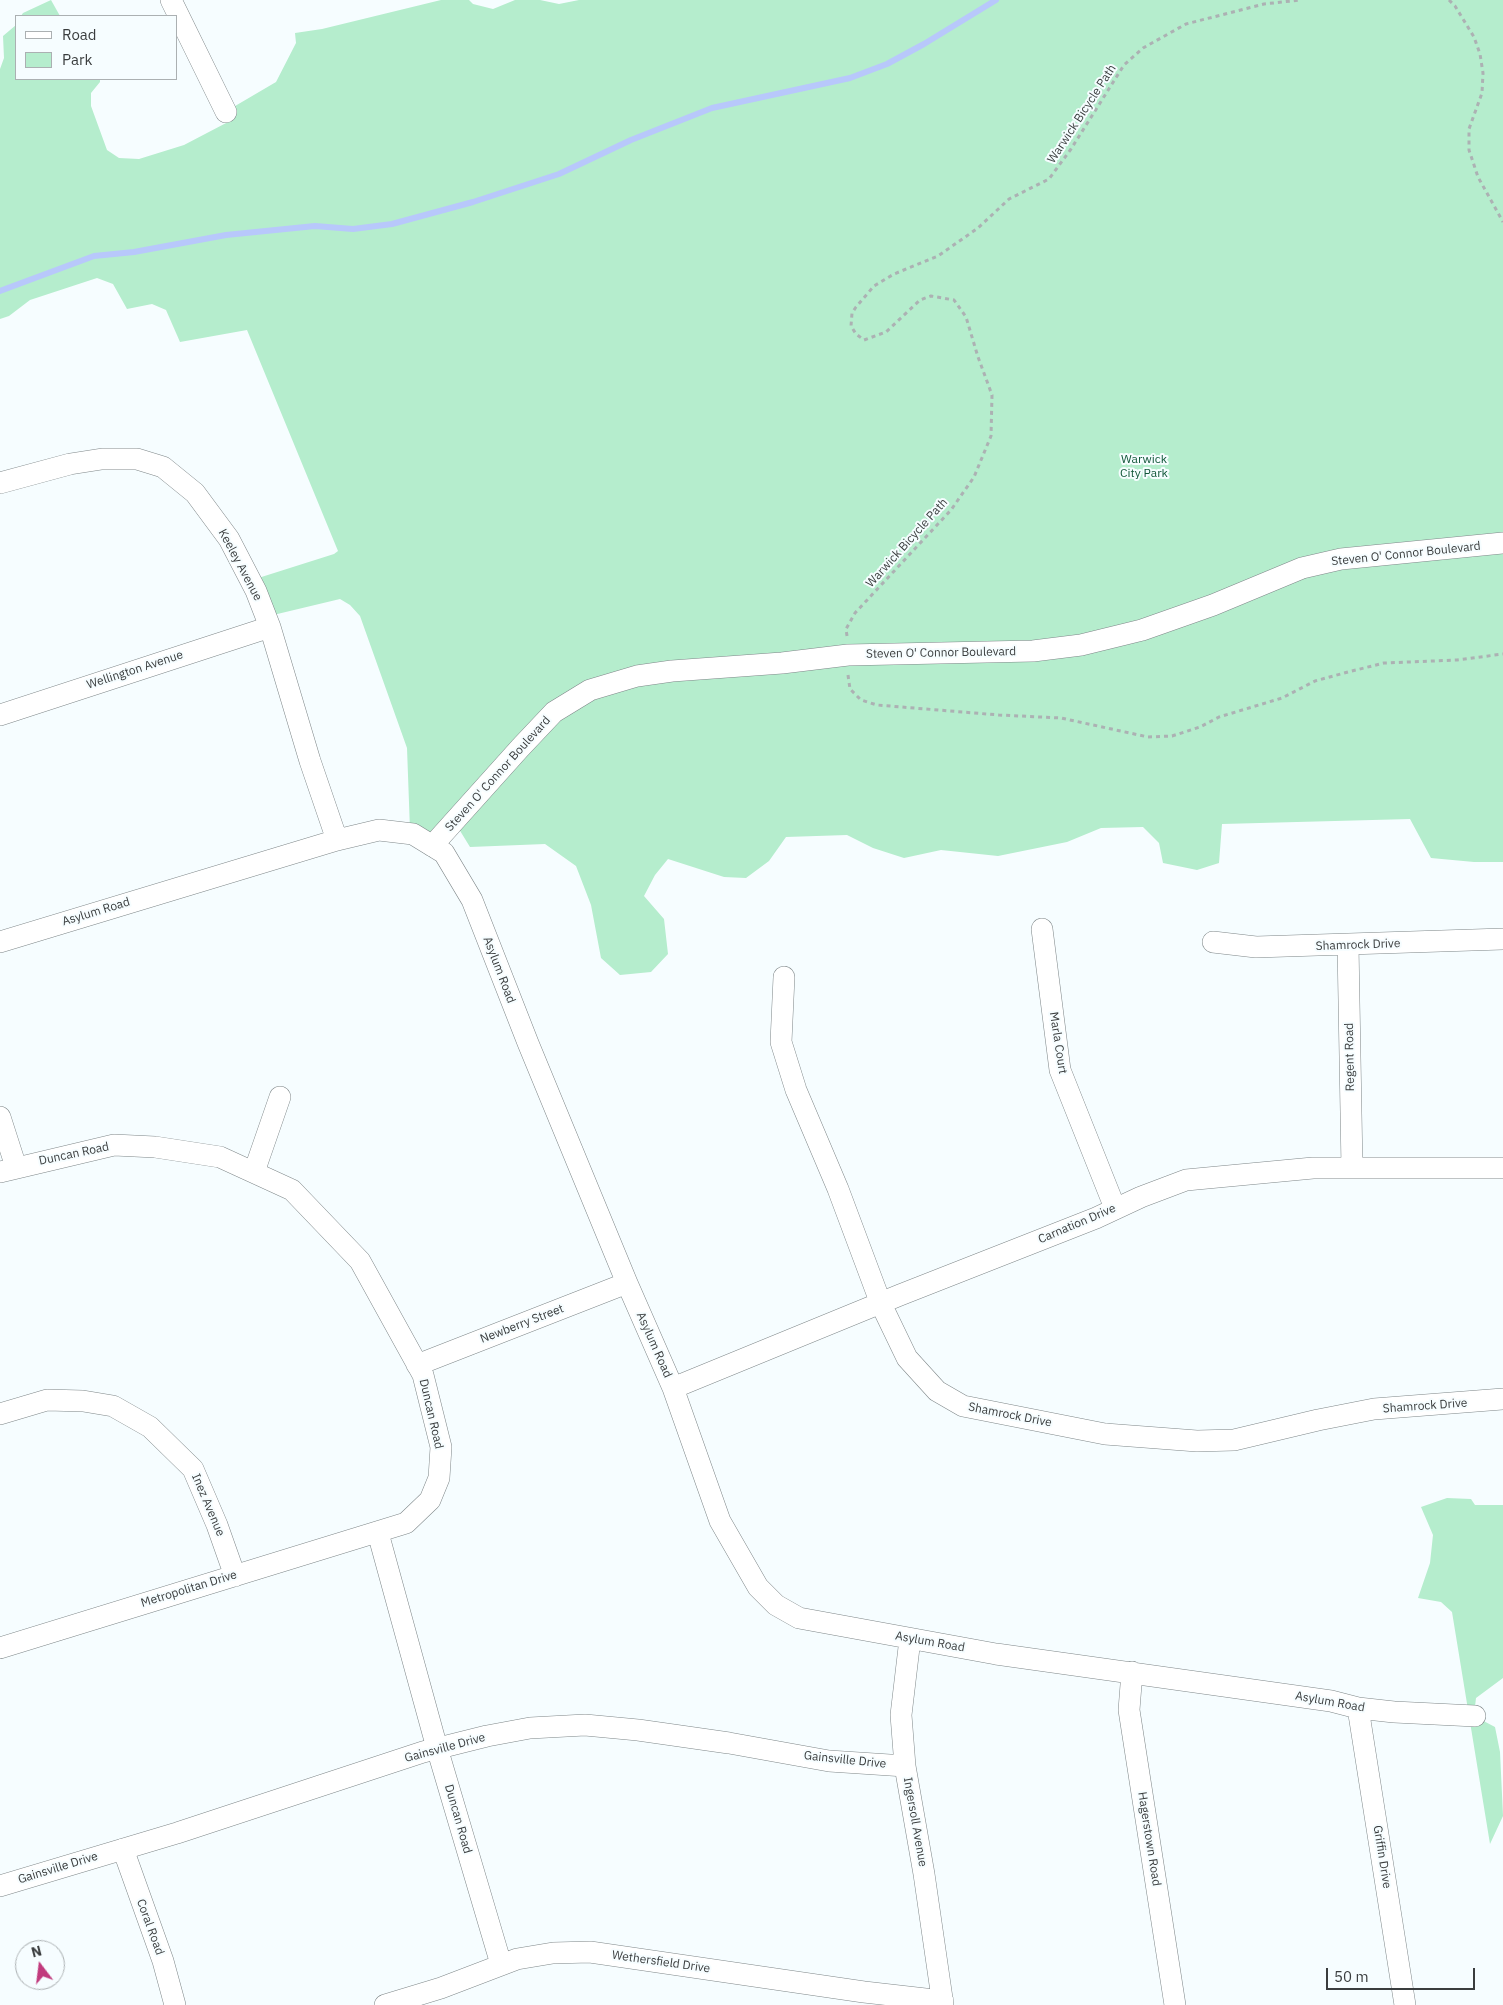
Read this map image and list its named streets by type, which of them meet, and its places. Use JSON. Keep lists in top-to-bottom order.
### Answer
{
  "streets": {
    "street": [
      "Steven O' Connor Boulevard",
      "Keeley Avenue",
      "Wellington Avenue",
      "Asylum Road",
      "Shamrock Drive",
      "Marla Court",
      "Regent Road",
      "Duncan Road",
      "Carnation Drive",
      "Newberry Street",
      "Inez Avenue",
      "Metropolitan Drive",
      "Gainsville Drive",
      "Ingersoll Avenue",
      "Hagerstown Road",
      "Griffin Drive",
      "Coral Road",
      "Wethersfield Drive"
    ],
    "path": ["Warwick Bicycle Path"]
  },
  "crossings": [
    ["Warwick Bicycle Path", "Steven O' Connor Boulevard"],
    ["Steven O' Connor Boulevard", "Asylum Road"],
    ["Keeley Avenue", "Wellington Avenue"],
    ["Keeley Avenue", "Asylum Road"],
    ["Asylum Road", "Carnation Drive"],
    ["Asylum Road", "Newberry Street"],
    ["Asylum Road", "Ingersoll Avenue"],
    ["Asylum Road", "Hagerstown Road"],
    ["Asylum Road", "Griffin Drive"],
    ["Shamrock Drive", "Regent Road"],
    ["Shamrock Drive", "Carnation Drive"],
    ["Marla Court", "Carnation Drive"],
    ["Regent Road", "Carnation Drive"],
    ["Duncan Road", "Newberry Street"],
    ["Duncan Road", "Metropolitan Drive"],
    ["Duncan Road", "Gainsville Drive"],
    ["Duncan Road", "Wethersfield Drive"],
    ["Inez Avenue", "Metropolitan Drive"],
    ["Gainsville Drive", "Ingersoll Avenue"],
    ["Gainsville Drive", "Coral Road"],
    ["Ingersoll Avenue", "Wethersfield Drive"]
  ],
  "parks": ["Warwick City Park"],
  "legend": ["Road", "Park"],
  "scale_bar": "50 m",
  "north": "top"
}
